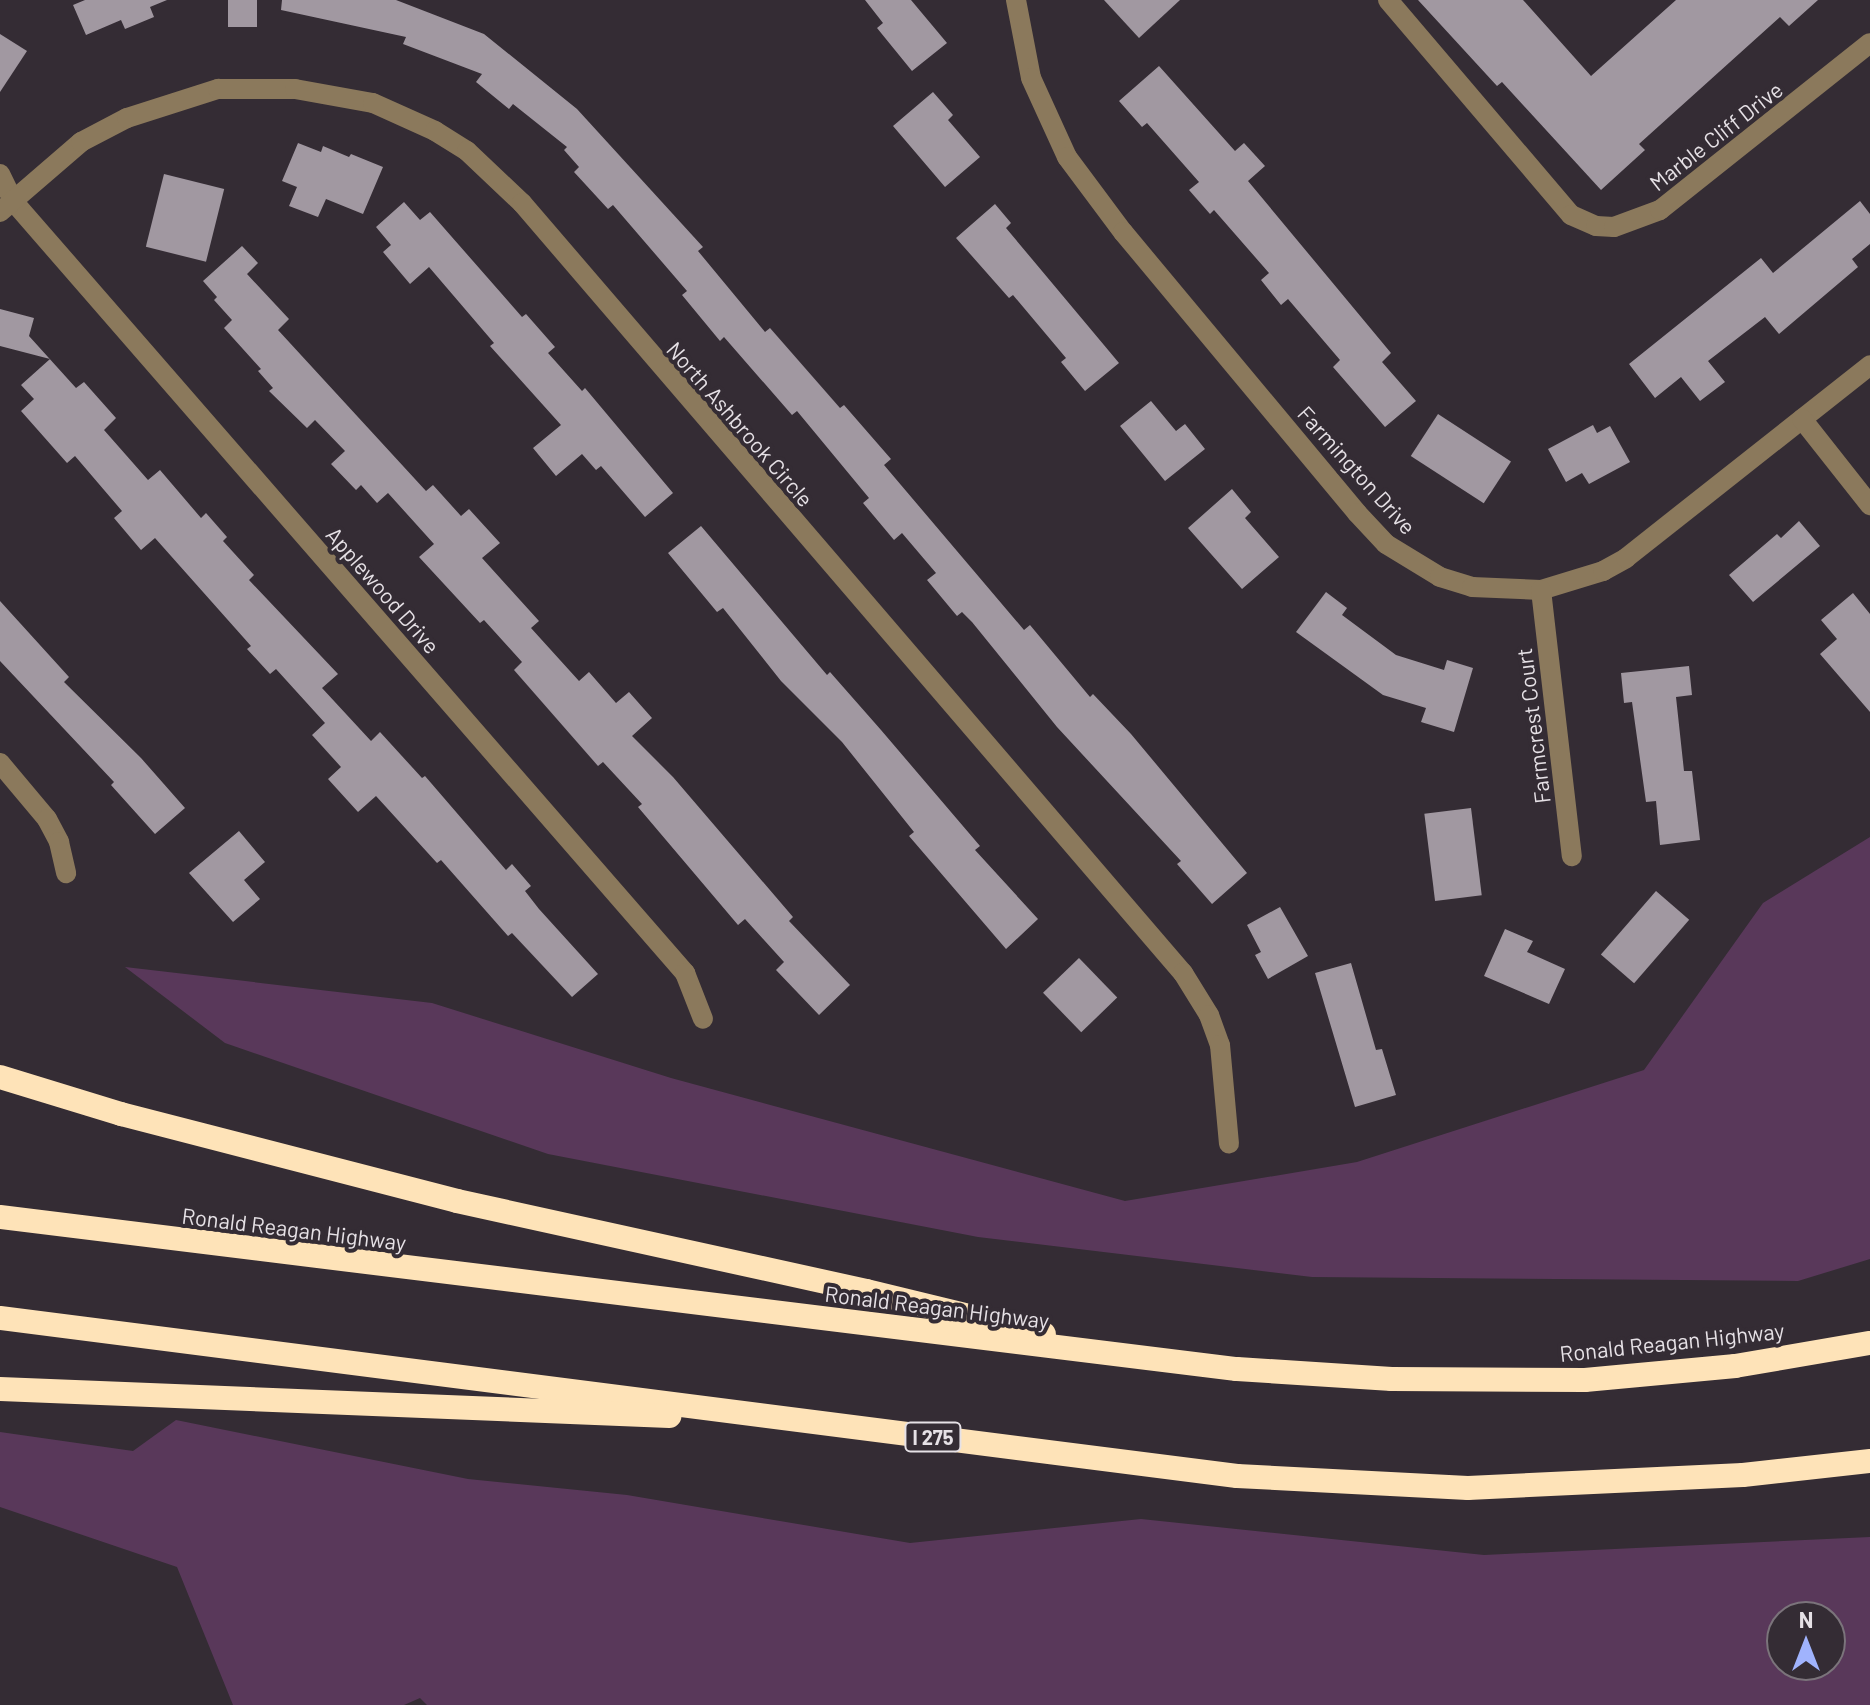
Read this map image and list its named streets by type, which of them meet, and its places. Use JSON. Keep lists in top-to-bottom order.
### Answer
{
  "streets": {
    "highway": ["Ronald Reagan Highway", "I 275"],
    "street": [
      "Marble Cliff Drive",
      "North Ashbrook Circle",
      "Farmington Drive",
      "Applewood Drive",
      "Farmcrest Court"
    ]
  },
  "crossings": [
    ["North Ashbrook Circle", "Applewood Drive"],
    ["Farmington Drive", "Farmcrest Court"]
  ],
  "north": "top"
}
